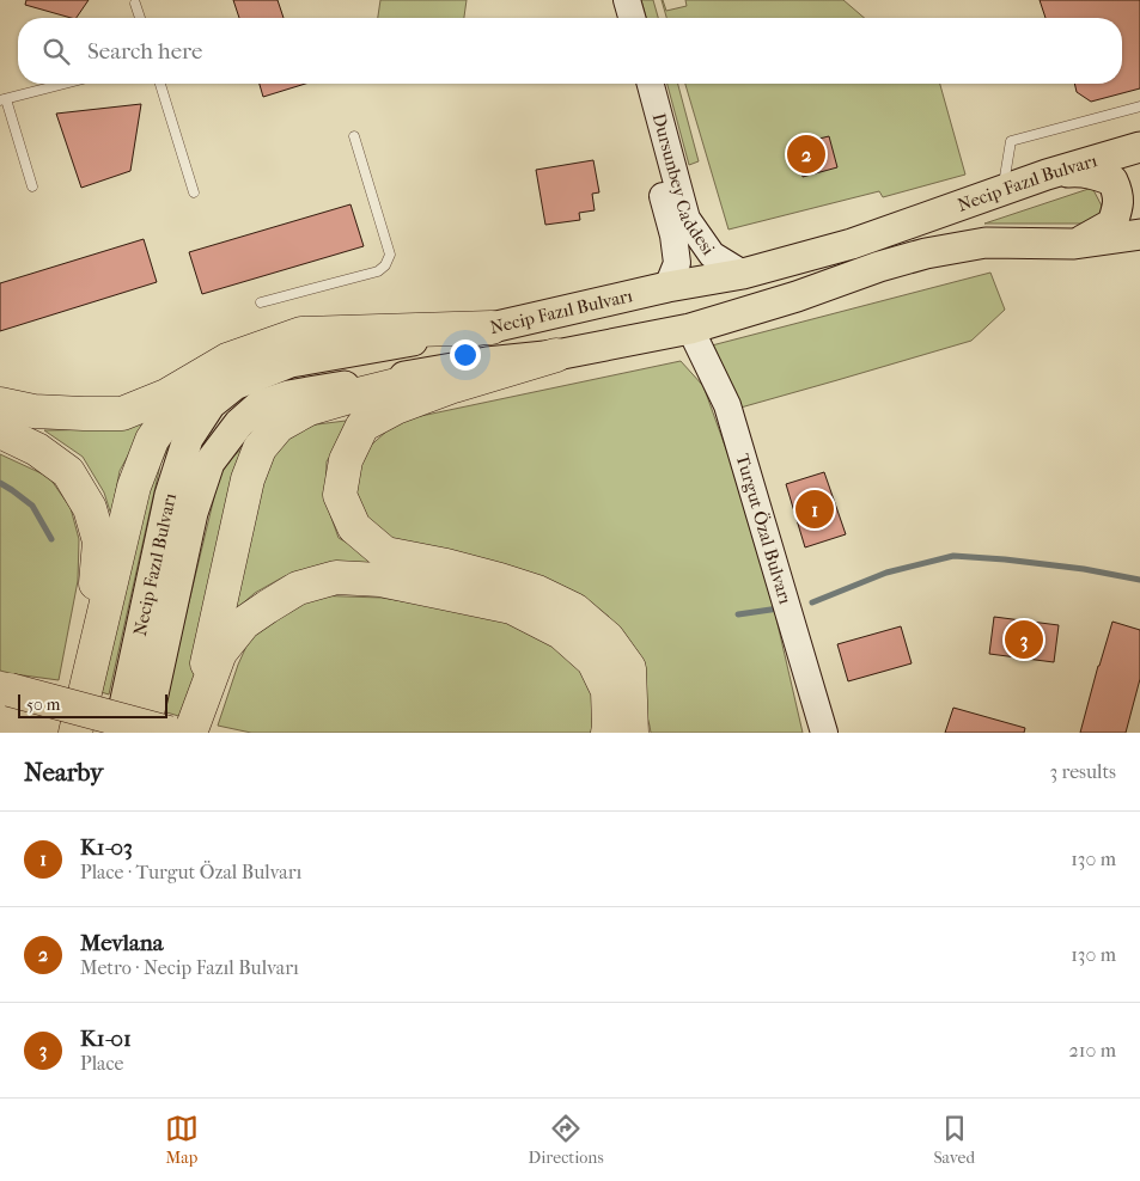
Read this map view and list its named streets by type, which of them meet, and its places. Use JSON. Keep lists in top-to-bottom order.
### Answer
{
  "streets": {
    "main road": ["Dursunbey Caddesi", "Necip Fazıl Bulvarı", "Turgut Özal Bulvarı"]
  },
  "crossings": [
    ["Dursunbey Caddesi", "Necip Fazıl Bulvarı"],
    ["Necip Fazıl Bulvarı", "Turgut Özal Bulvarı"]
  ],
  "scale_bar": "50 m",
  "page": {
    "search": "Search here",
    "pins": ["2", "1", "3"],
    "scale": "50 m",
    "heading": ["Nearby", "3 results"],
    "list": [
      {
        "mark": "1",
        "name": "K1-03",
        "note": "Place · Turgut Özal Bulvarı",
        "value": "130 m"
      },
      {
        "mark": "2",
        "name": "Mevlana",
        "note": "Metro · Necip Fazıl Bulvarı",
        "value": "130 m"
      },
      {
        "mark": "3",
        "name": "K1-01",
        "note": "Place",
        "value": "210 m"
      }
    ],
    "nav": ["Map", "Directions", "Saved"]
  }
}
